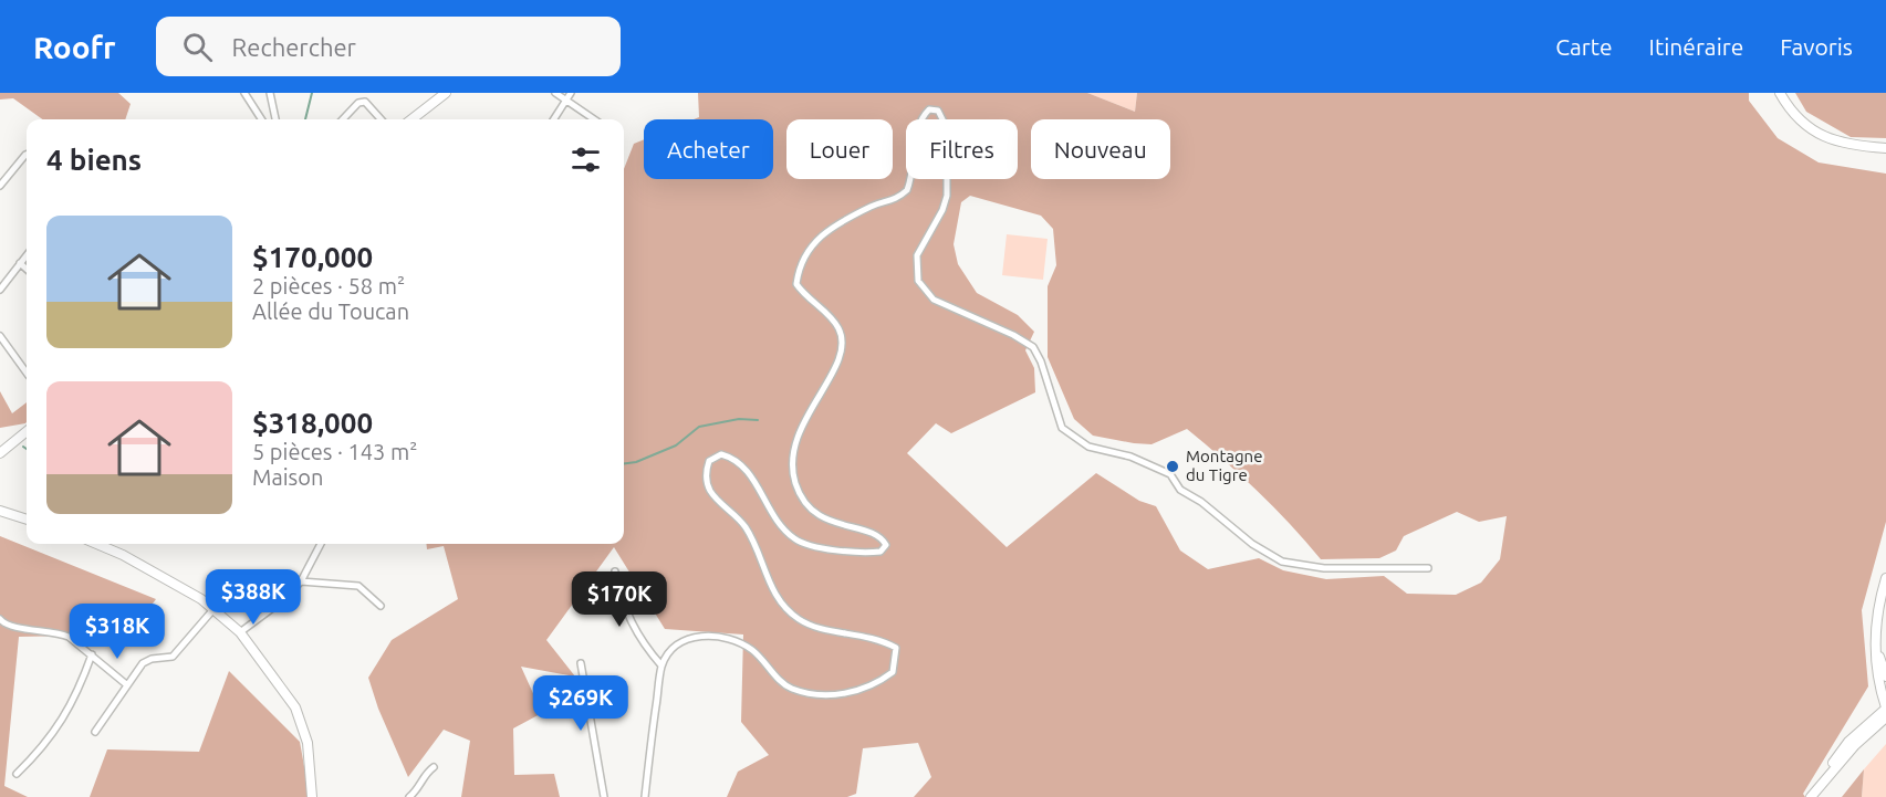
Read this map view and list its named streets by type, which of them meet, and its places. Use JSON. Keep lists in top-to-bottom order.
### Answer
{
  "places": ["Montagne du Tigre"],
  "page": {
    "header": "Roofr",
    "search": "Rechercher",
    "nav": ["Carte", "Itinéraire", "Favoris"],
    "chip": [
      "Acheter",
      "Louer",
      "Filtres",
      "Nouveau"
    ],
    "heading": "4 biens",
    "list": [
      {
        "name": "$170,000",
        "note": "2 pièces · 58 m² · Allée du Toucan"
      },
      {
        "name": "$318,000",
        "note": "5 pièces · 143 m² · Maison"
      }
    ],
    "price": [
      "$388K",
      "$170K",
      "$318K",
      "$269K"
    ]
  }
}
